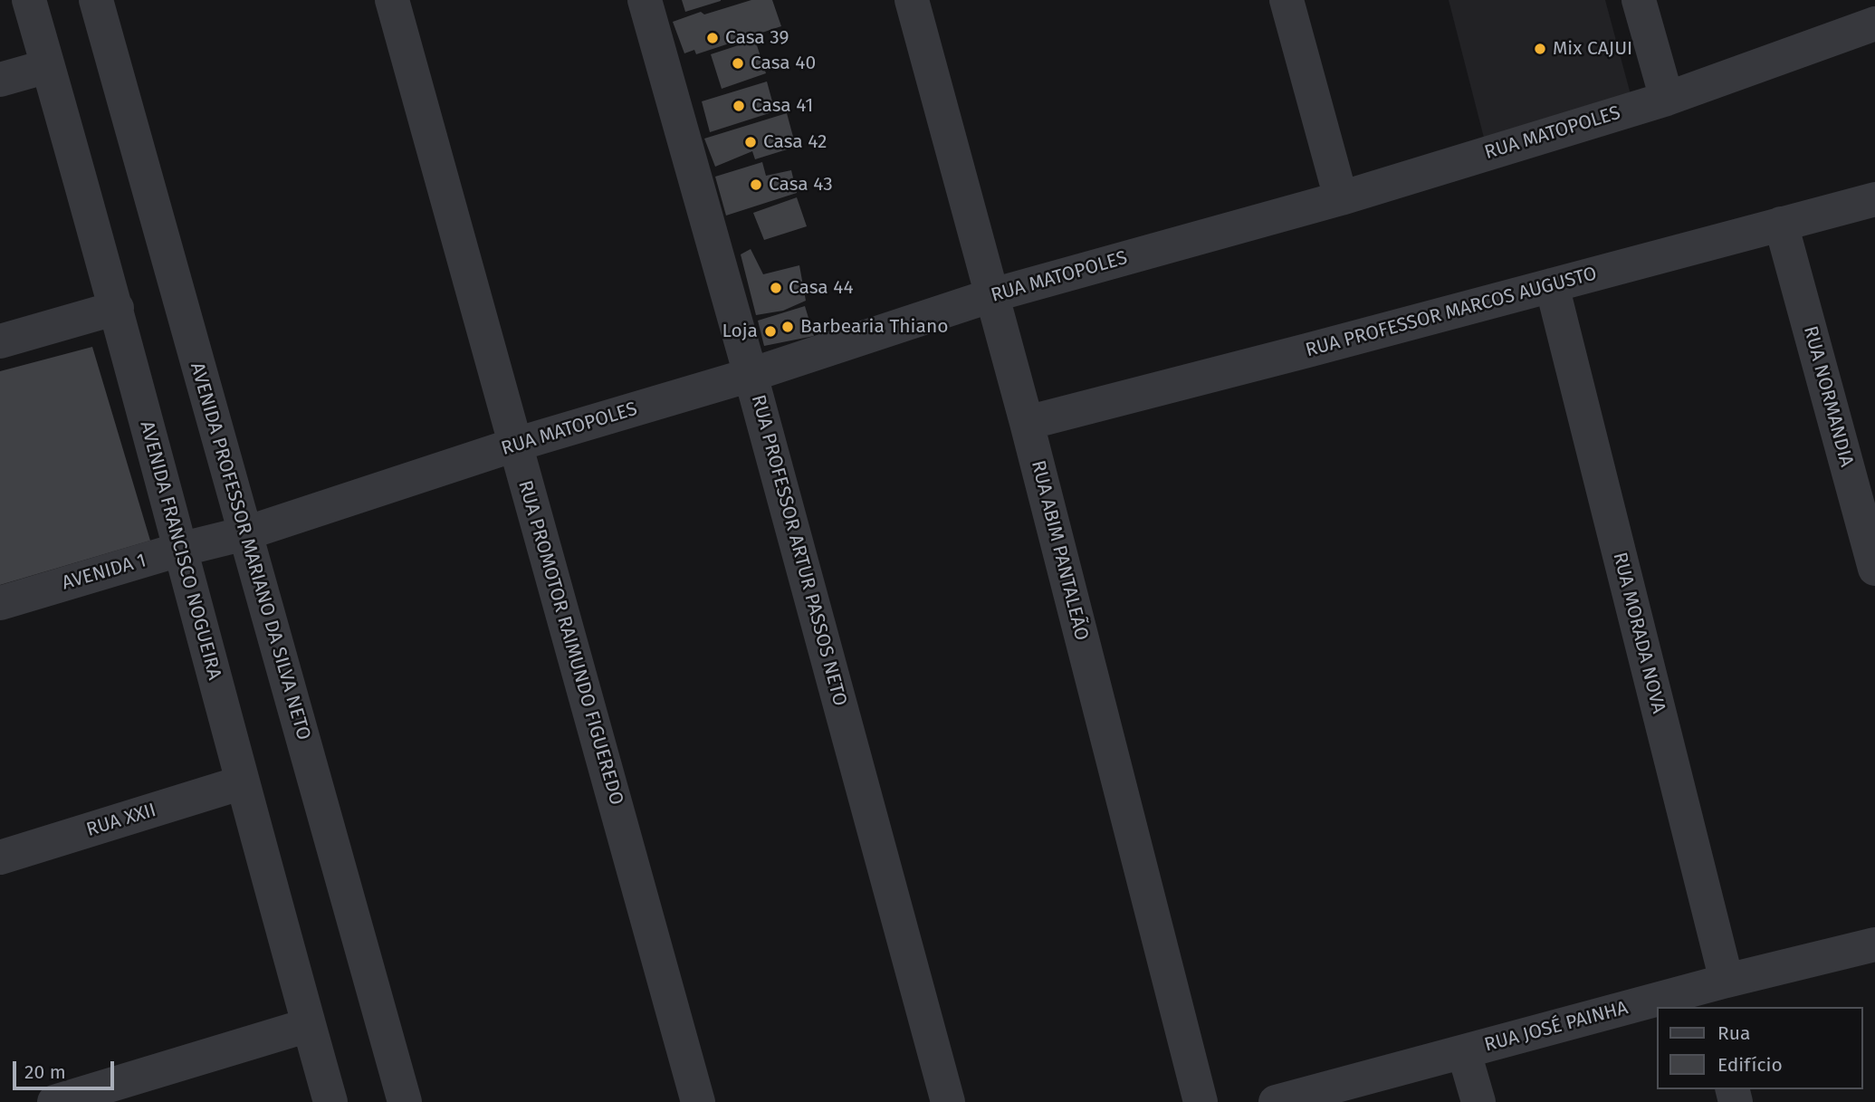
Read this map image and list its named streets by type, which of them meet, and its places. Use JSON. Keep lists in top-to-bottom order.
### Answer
{
  "streets": {
    "street": [
      "RUA MATOPOLES",
      "RUA PROFESSOR MARCOS AUGUSTO",
      "RUA NORMANDIA",
      "AVENIDA FRANCISCO NOGUEIRA",
      "RUA PROFESSOR ARTUR PASSOS NETO",
      "RUA ABIM PANTALEÃO",
      "AVENIDA PROFESSOR MARIANO DA SILVA NETO",
      "AVENIDA 1",
      "RUA MORADA NOVA",
      "RUA PROMOTOR RAIMUNDO FIGUEREDO",
      "RUA XXII",
      "RUA JOSÉ PAINHA"
    ]
  },
  "crossings": [
    ["RUA MATOPOLES", "RUA PROFESSOR ARTUR PASSOS NETO"],
    ["RUA MATOPOLES", "RUA ABIM PANTALEÃO"],
    ["RUA MATOPOLES", "AVENIDA PROFESSOR MARIANO DA SILVA NETO"],
    ["RUA MATOPOLES", "AVENIDA 1"],
    ["RUA MATOPOLES", "RUA PROMOTOR RAIMUNDO FIGUEREDO"],
    ["RUA PROFESSOR MARCOS AUGUSTO", "RUA NORMANDIA"],
    ["RUA PROFESSOR MARCOS AUGUSTO", "RUA ABIM PANTALEÃO"],
    ["RUA PROFESSOR MARCOS AUGUSTO", "RUA MORADA NOVA"],
    ["AVENIDA FRANCISCO NOGUEIRA", "AVENIDA 1"],
    ["AVENIDA FRANCISCO NOGUEIRA", "RUA XXII"],
    ["AVENIDA PROFESSOR MARIANO DA SILVA NETO", "AVENIDA 1"],
    ["RUA MORADA NOVA", "RUA JOSÉ PAINHA"]
  ],
  "places": [
    "Casa 39",
    "Mix CAJUI",
    "Casa 40",
    "Casa 41",
    "Casa 42",
    "Casa 43",
    "Casa 44",
    "Barbearia Thiano",
    "Loja"
  ],
  "legend": ["Rua", "Edifício"],
  "scale_bar": "20 m"
}
